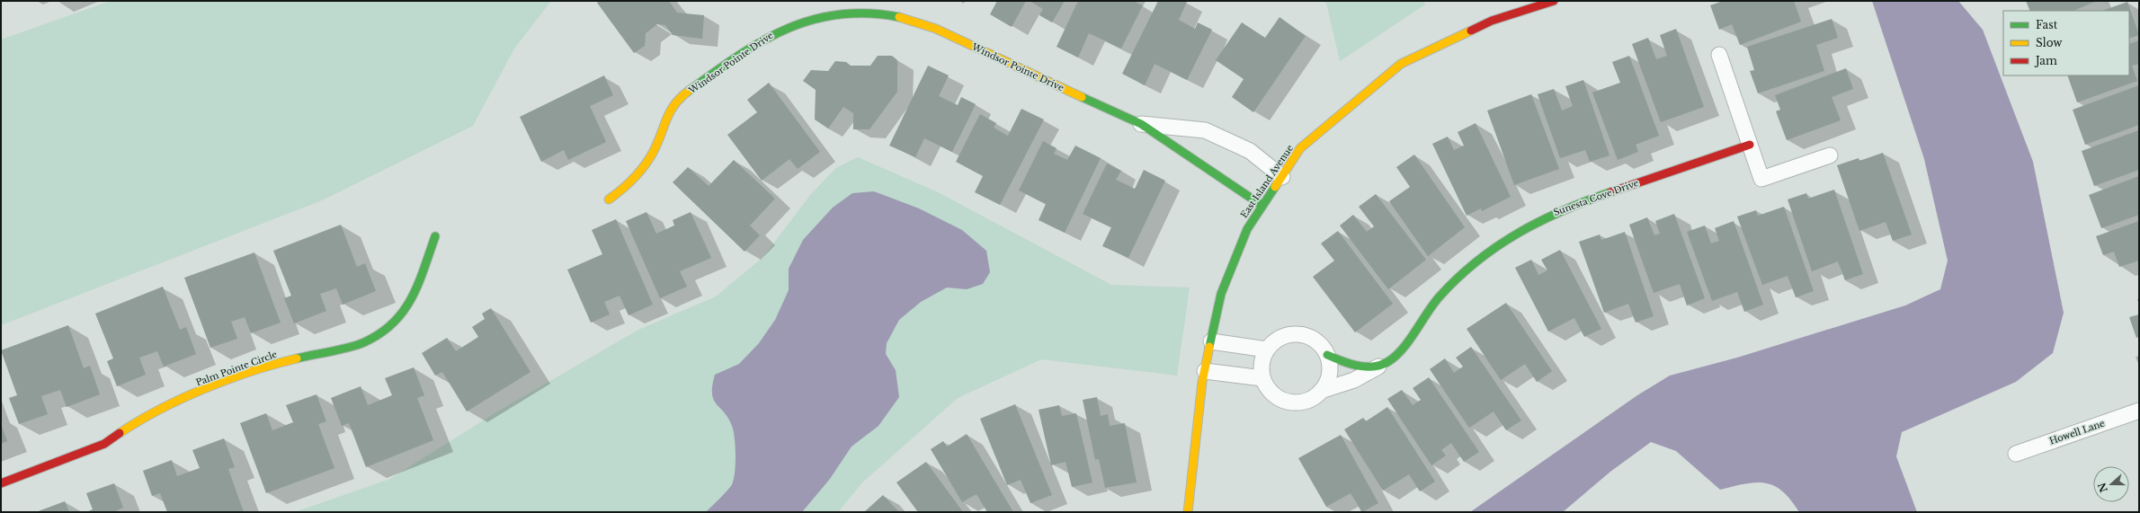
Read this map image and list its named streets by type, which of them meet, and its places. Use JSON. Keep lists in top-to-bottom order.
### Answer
{
  "streets": {
    "street": [
      "Windsor Pointe Drive",
      "East Island Avenue",
      "Sunesta Cove Drive",
      "Palm Pointe Circle",
      "Howell Lane"
    ]
  },
  "crossings": [
    ["Windsor Pointe Drive", "East Island Avenue"]
  ],
  "legend": ["Fast", "Slow", "Jam"],
  "north": "left"
}
